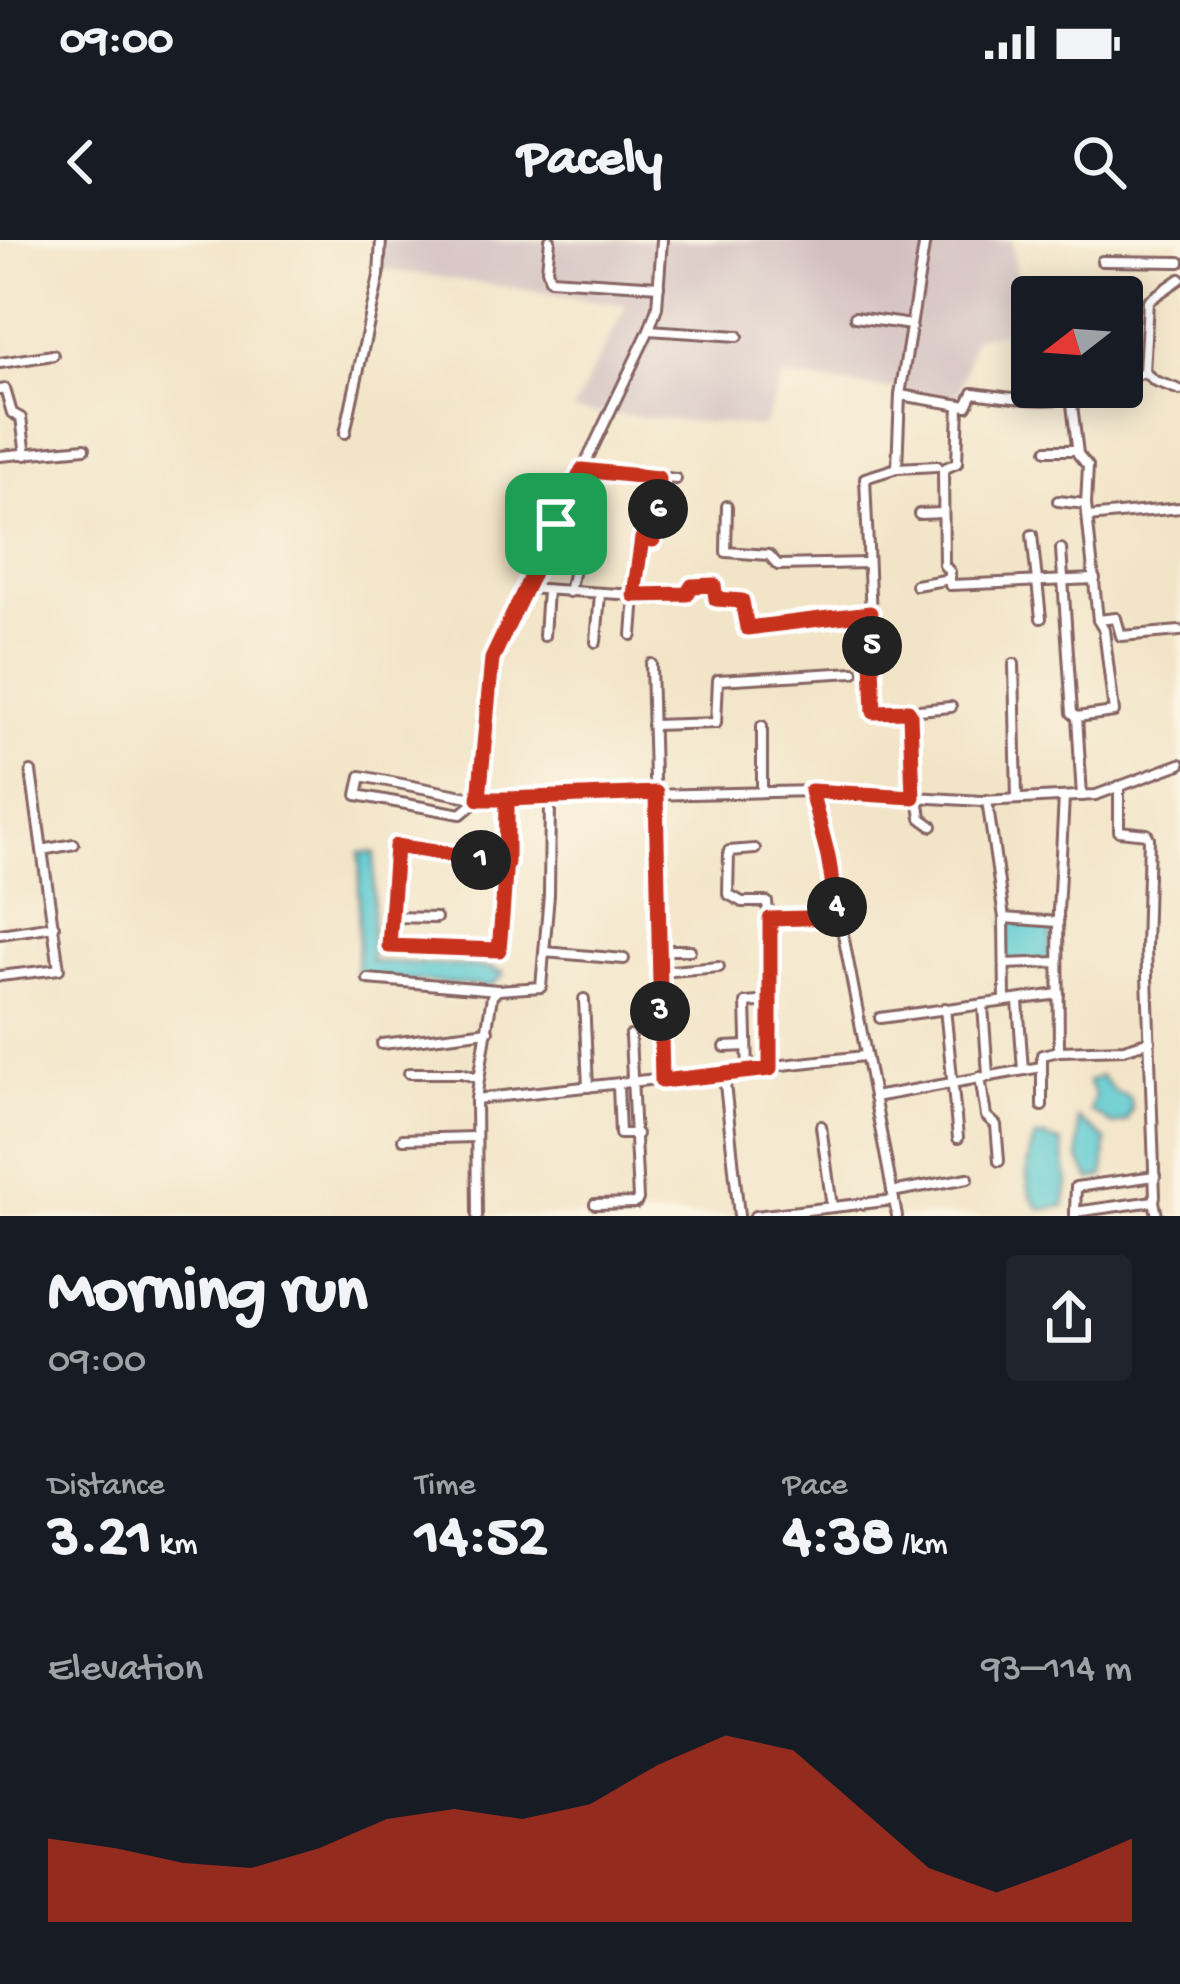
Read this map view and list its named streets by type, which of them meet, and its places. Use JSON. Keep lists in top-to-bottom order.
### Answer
{
  "north": "left",
  "page": {
    "status": "09:00",
    "header": "Pacely",
    "pins": [
      "6",
      "5",
      "1",
      "4",
      "3"
    ],
    "heading": ["Morning run", "09:00"],
    "stats": [
      ["Distance", "3.21 km"],
      ["Time", "14:52"],
      ["Pace", "4:38 /km"]
    ],
    "chart": ["Elevation", "93–114 m"]
  }
}
